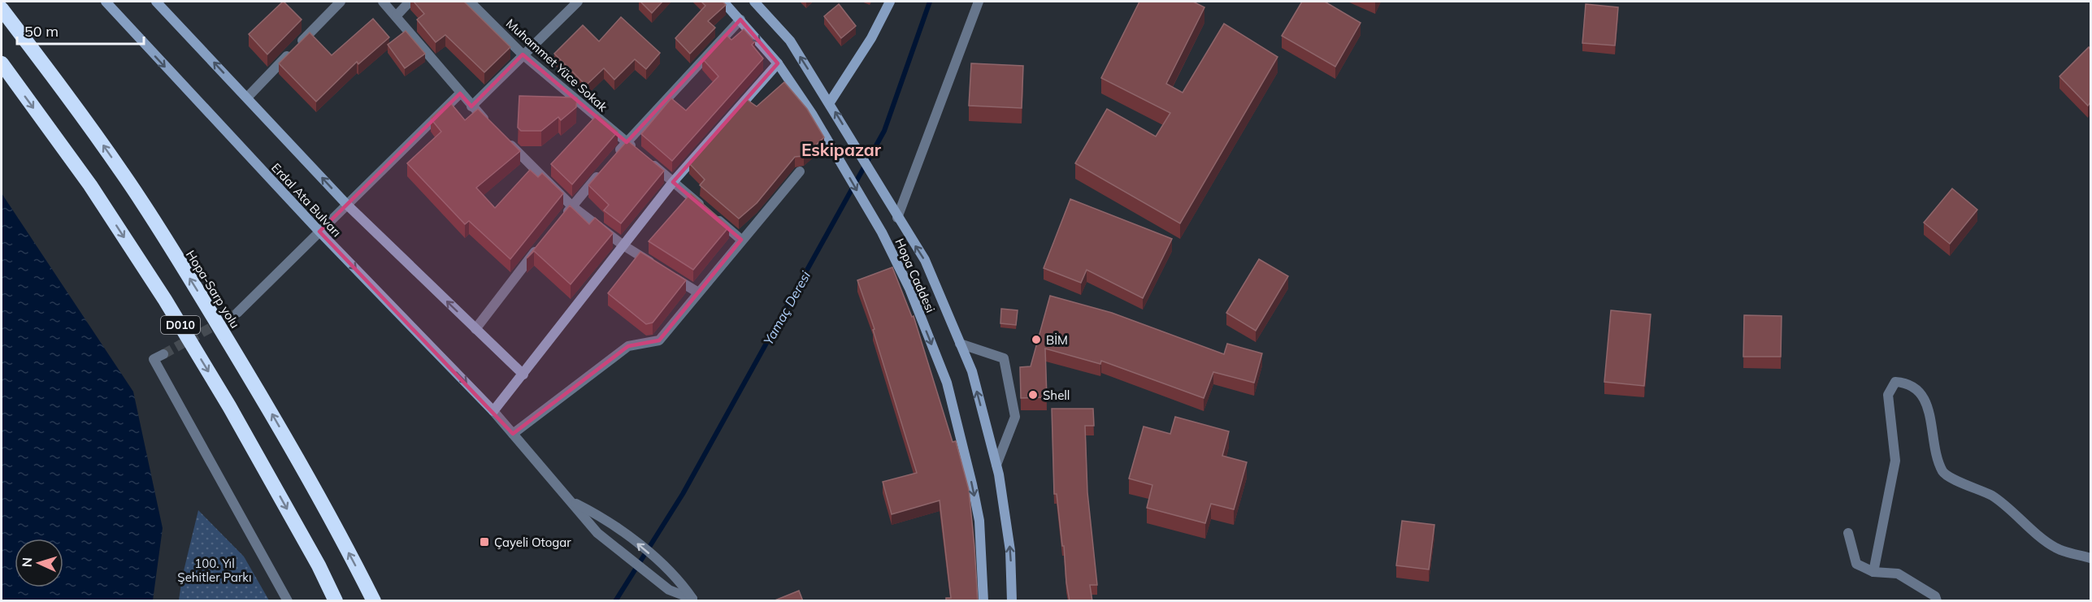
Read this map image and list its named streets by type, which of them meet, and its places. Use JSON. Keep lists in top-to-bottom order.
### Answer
{
  "streets": {
    "highway": ["Hopa-Sarp yolu", "D010"],
    "street": ["Muhammet Yüce Sokak", "Erdal Ata Bulvarı", "Hopa Caddesi"]
  },
  "districts": ["Eskipazar"],
  "water": ["Yamaç Deresi"],
  "parks": ["100. Yıl Şehitler Parkı"],
  "places": {
    "other": ["BİM", "Shell"],
    "transit": ["Çayeli Otogar"]
  },
  "scale_bar": "50 m",
  "north": "left"
}
